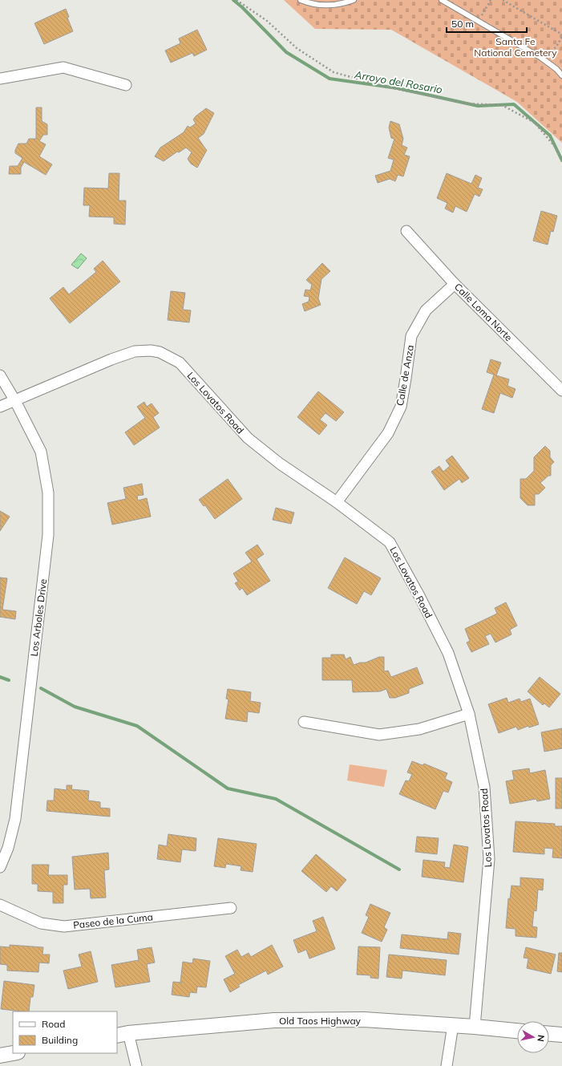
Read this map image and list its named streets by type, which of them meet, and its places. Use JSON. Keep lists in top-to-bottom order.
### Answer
{
  "streets": {
    "street": [
      "Calle Loma Norte",
      "Calle de Anza",
      "Los Lovatos Road",
      "Los Arboles Drive",
      "Paseo de la Cuma",
      "Old Taos Highway"
    ]
  },
  "crossings": [
    ["Calle Loma Norte", "Calle de Anza"],
    ["Calle de Anza", "Los Lovatos Road"],
    ["Los Lovatos Road", "Los Arboles Drive"],
    ["Los Lovatos Road", "Old Taos Highway"]
  ],
  "water": ["Arroyo del Rosario"],
  "parks": ["Santa Fe National Cemetery"],
  "legend": ["Road", "Building"],
  "scale_bar": "50 m",
  "north": "right"
}
